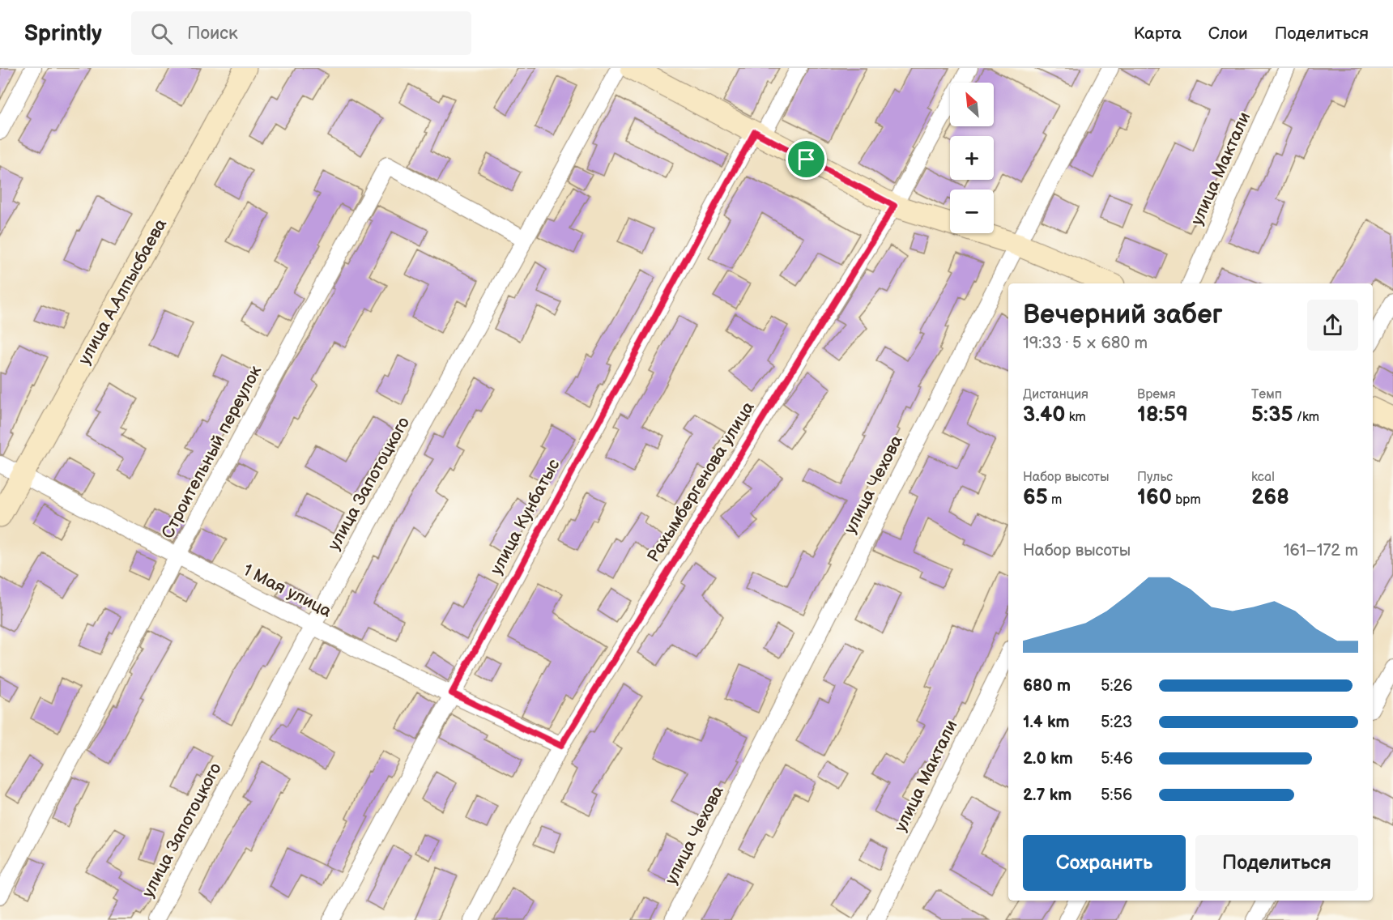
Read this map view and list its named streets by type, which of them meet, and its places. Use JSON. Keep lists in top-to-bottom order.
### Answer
{
  "streets": {
    "street": [
      "улица Мактали",
      "улица А.Алпысбаева",
      "Строительный переулок",
      "Рахымбергенова улица",
      "улица Запотоцкого",
      "улица Чехова",
      "улица Кунбатыс",
      "1 Мая улица"
    ]
  },
  "crossings": [
    ["улица А.Алпысбаева", "1 Мая улица"],
    ["Строительный переулок", "улица Запотоцкого"],
    ["Строительный переулок", "1 Мая улица"],
    ["Рахымбергенова улица", "1 Мая улица"],
    ["улица Запотоцкого", "1 Мая улица"],
    ["улица Кунбатыс", "1 Мая улица"]
  ],
  "north": "top left",
  "page": {
    "header": "Sprintly",
    "search": "Поиск",
    "nav": ["Карта", "Слои", "Поделиться"],
    "map_buttons": ["+", "−"],
    "heading": ["Вечерний забег", "19:33 · 5 × 680 m"],
    "stats": [
      ["Дистанция", "3.40 km"],
      ["Время", "18:59"],
      ["Темп", "5:35 /km"],
      ["Набор высоты", "65 m"],
      ["Пульс", "160 bpm"],
      ["kcal", "268"]
    ],
    "chart": ["Набор высоты", "161–172 m"],
    "list": [
      {
        "name": "680 m",
        "note": "5:26"
      },
      {
        "name": "1.4 km",
        "note": "5:23"
      },
      {
        "name": "2.0 km",
        "note": "5:46"
      },
      {
        "name": "2.7 km",
        "note": "5:56"
      }
    ],
    "buttons": ["Сохранить", "Поделиться"]
  }
}
